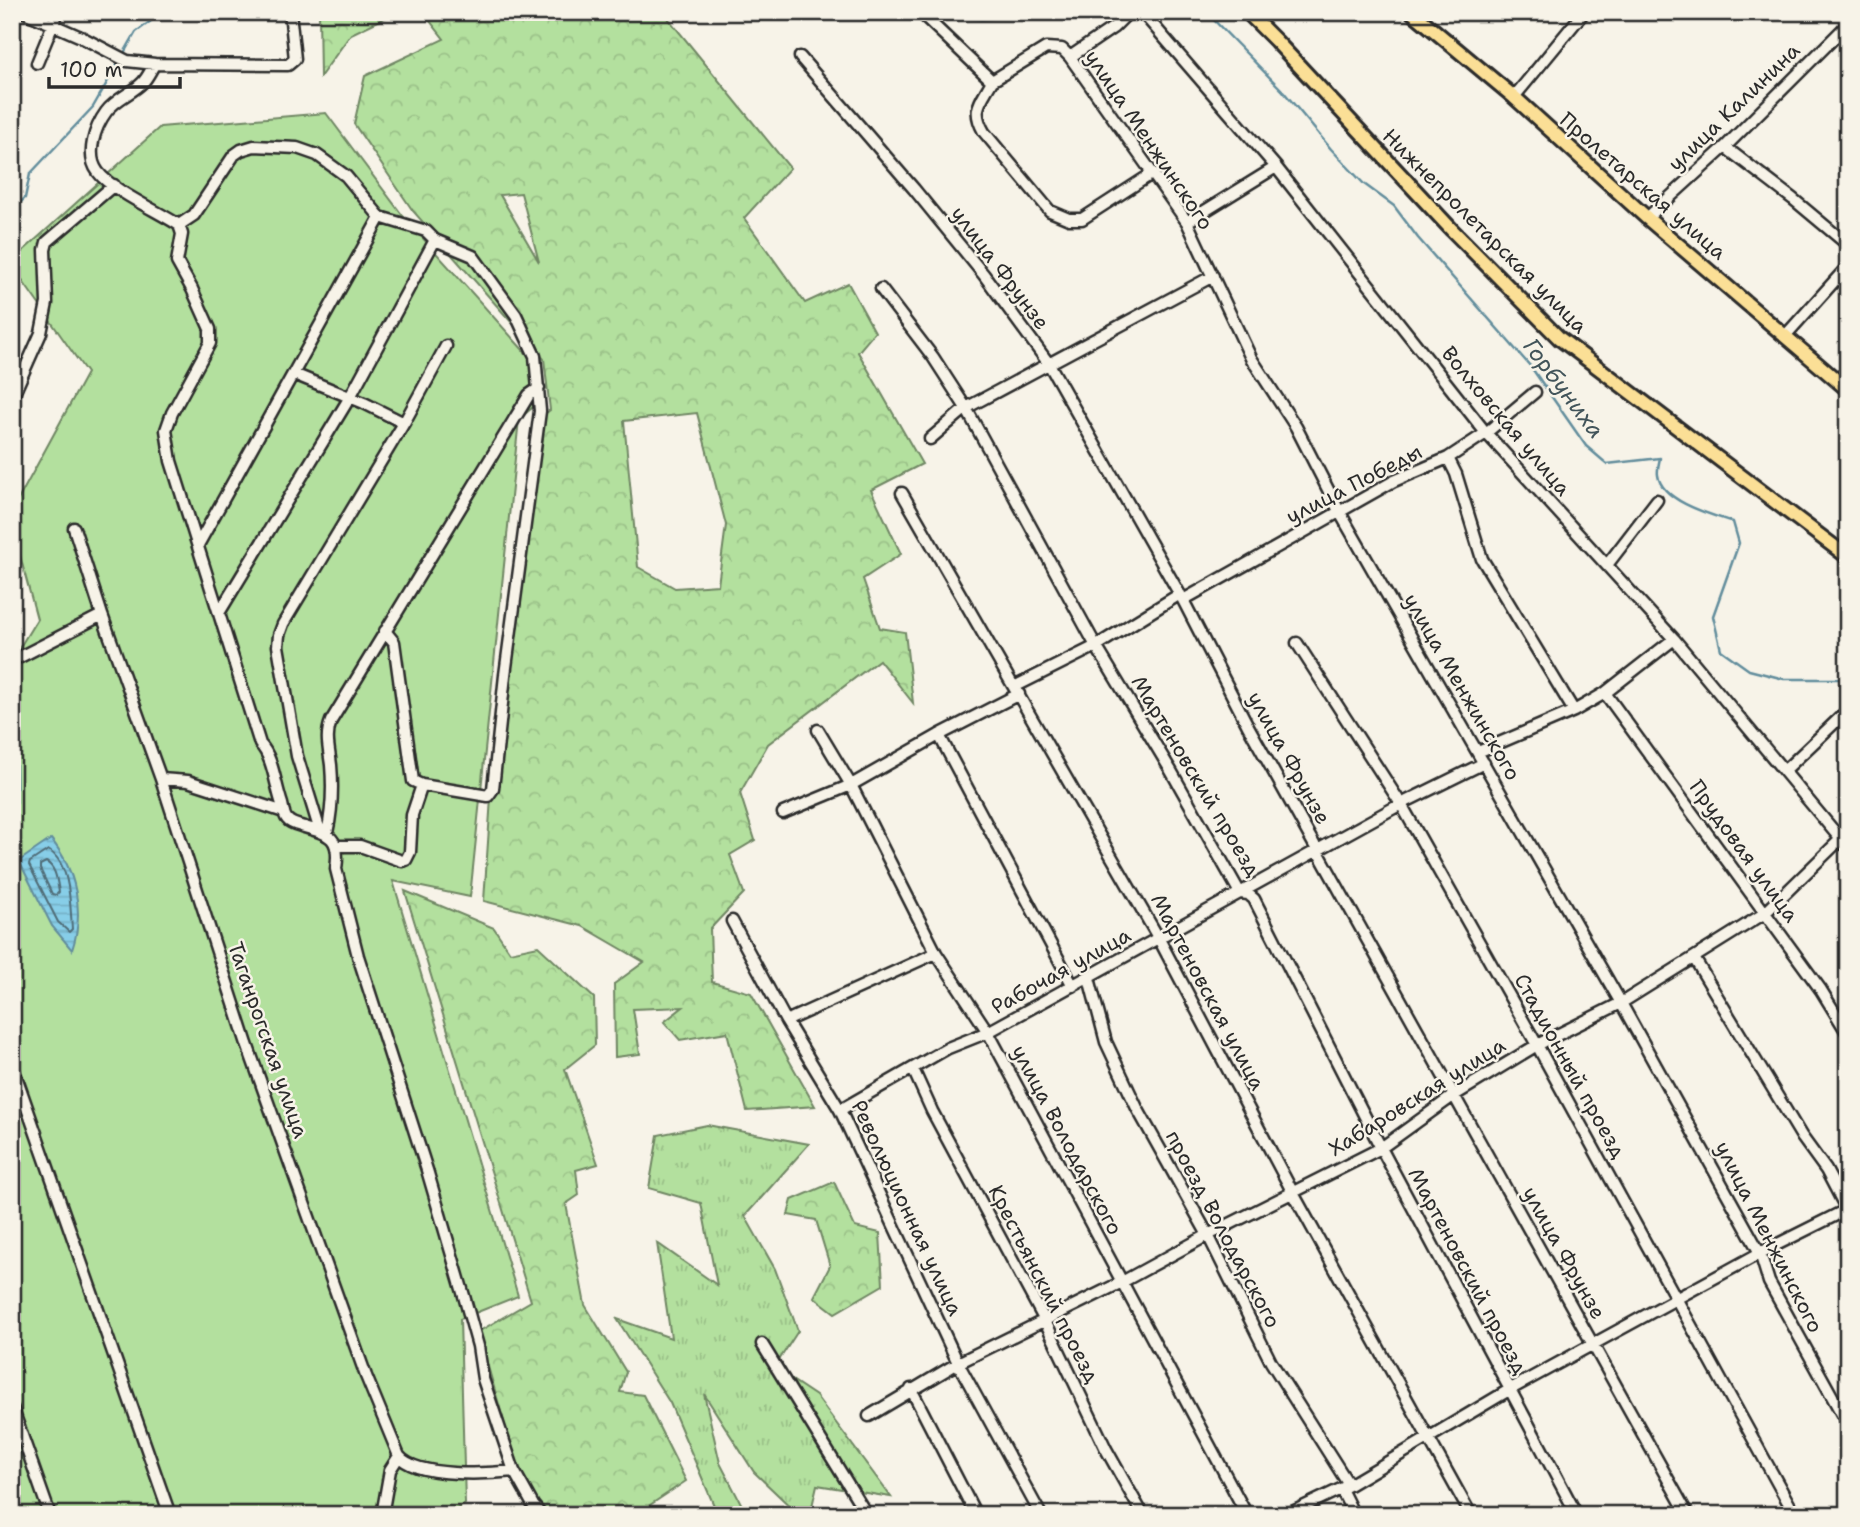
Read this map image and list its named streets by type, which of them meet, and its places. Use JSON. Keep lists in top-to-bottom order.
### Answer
{
  "streets": {
    "main road": ["Пролетарская улица", "Нижнепролетарская улица"],
    "street": [
      "улица Калинина",
      "улица Менжинского",
      "улица Фрунзе",
      "Волховская улица",
      "улица Победы",
      "Мартеновский проезд",
      "Прудовая улица",
      "Рабочая улица",
      "Мартеновская улица",
      "Таганрогская улица",
      "Стадионный проезд",
      "Хабаровская улица",
      "улица Володарского",
      "Революционная улица",
      "проезд Володарского",
      "Крестьянский проезд"
    ]
  },
  "crossings": [
    ["улица Калинина", "Пролетарская улица"],
    ["улица Менжинского", "улица Победы"],
    ["улица Менжинского", "Рабочая улица"],
    ["улица Менжинского", "Хабаровская улица"],
    ["улица Фрунзе", "улица Победы"],
    ["улица Фрунзе", "Рабочая улица"],
    ["улица Фрунзе", "Хабаровская улица"],
    ["Волховская улица", "улица Победы"],
    ["Волховская улица", "Хабаровская улица"],
    ["улица Победы", "Мартеновский проезд"],
    ["улица Победы", "Мартеновская улица"],
    ["улица Победы", "улица Володарского"],
    ["Мартеновский проезд", "Рабочая улица"],
    ["Мартеновский проезд", "Хабаровская улица"],
    ["Прудовая улица", "Хабаровская улица"],
    ["Рабочая улица", "Мартеновская улица"],
    ["Рабочая улица", "Стадионный проезд"],
    ["Рабочая улица", "улица Володарского"],
    ["Рабочая улица", "Революционная улица"],
    ["Рабочая улица", "проезд Володарского"],
    ["Рабочая улица", "Крестьянский проезд"],
    ["Мартеновская улица", "Хабаровская улица"],
    ["Стадионный проезд", "Хабаровская улица"],
    ["Хабаровская улица", "улица Володарского"],
    ["Хабаровская улица", "Революционная улица"],
    ["Хабаровская улица", "проезд Володарского"],
    ["Хабаровская улица", "Крестьянский проезд"]
  ],
  "water": ["Горбуниха"],
  "scale_bar": "100 m"
}
